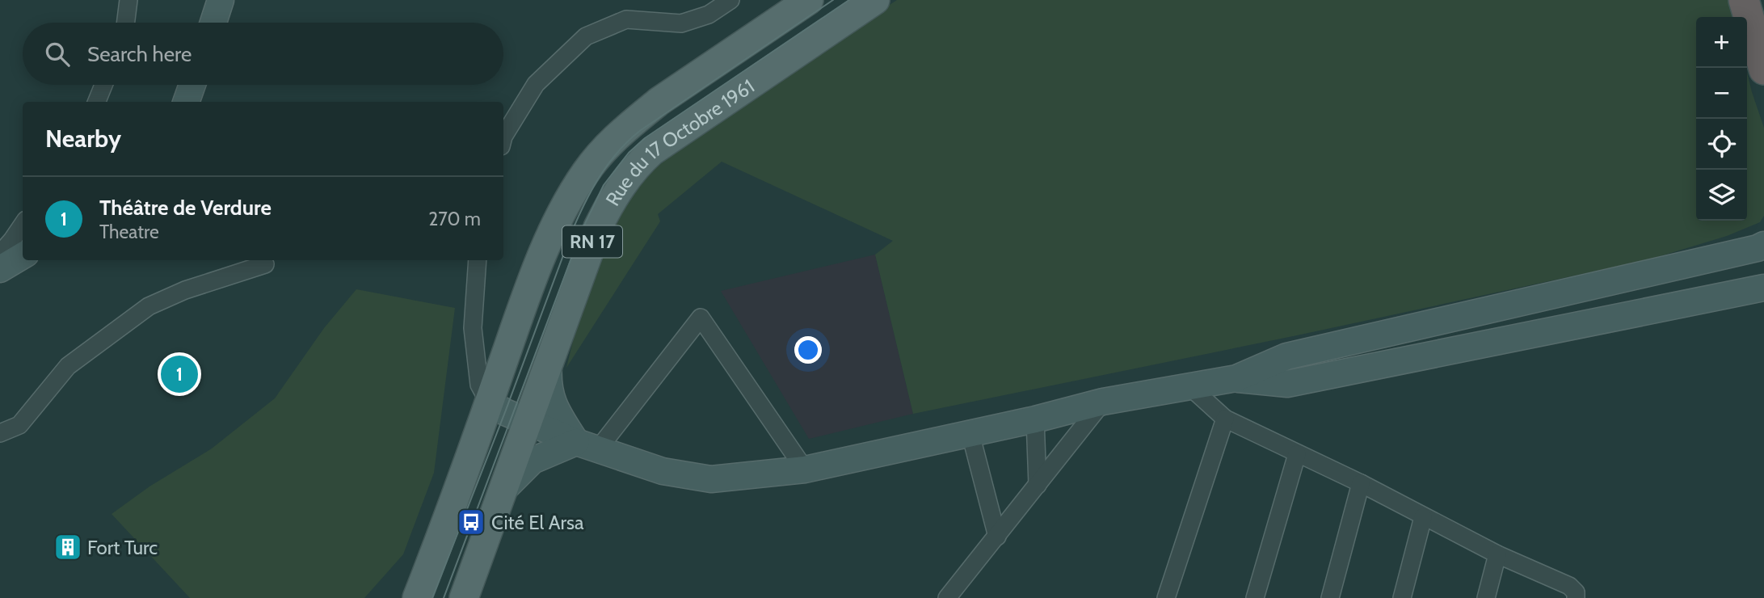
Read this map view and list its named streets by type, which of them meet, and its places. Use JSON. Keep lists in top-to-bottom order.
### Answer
{
  "streets": {
    "main road": ["Rue du 17 Octobre 1961", "RN 17"]
  },
  "places": {
    "bus stop": ["Cité El Arsa"],
    "building": ["Fort Turc"]
  },
  "page": {
    "map_buttons": ["+", "−"],
    "search": "Search here",
    "heading": "Nearby",
    "list": [
      {
        "mark": "1",
        "name": "Théâtre de Verdure",
        "note": "Theatre",
        "value": "270 m"
      }
    ],
    "pins": "1"
  }
}
